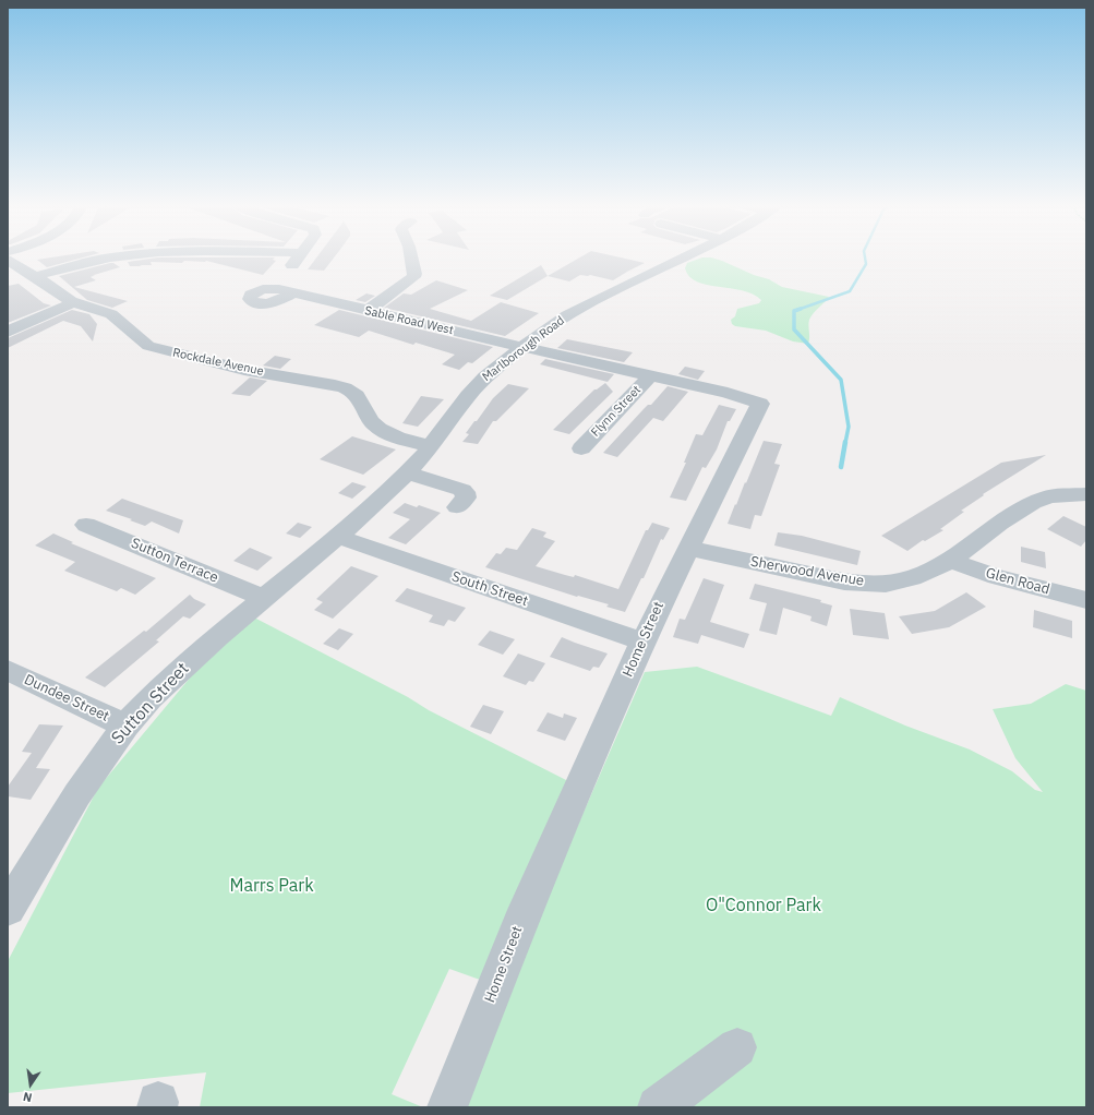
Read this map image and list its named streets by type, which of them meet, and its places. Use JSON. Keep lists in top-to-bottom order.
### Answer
{
  "streets": {
    "street": [
      "Sable Road West",
      "Marlborough Road",
      "Rockdale Avenue",
      "Flynn Street",
      "Sutton Terrace",
      "Sherwood Avenue",
      "Glen Road",
      "South Street",
      "Home Street",
      "Dundee Street",
      "Sutton Street"
    ]
  },
  "crossings": [
    ["Sable Road West", "Marlborough Road"],
    ["Sable Road West", "Home Street"],
    ["Marlborough Road", "Rockdale Avenue"],
    ["Marlborough Road", "South Street"],
    ["Marlborough Road", "Home Street"],
    ["Marlborough Road", "Sutton Street"],
    ["Flynn Street", "Home Street"],
    ["Sutton Terrace", "Sutton Street"],
    ["Sherwood Avenue", "Glen Road"],
    ["Sherwood Avenue", "Home Street"],
    ["South Street", "Home Street"],
    ["South Street", "Sutton Street"],
    ["Dundee Street", "Sutton Street"]
  ],
  "parks": ["Marrs Park", "O\"Connor Park"],
  "north": "bottom"
}
